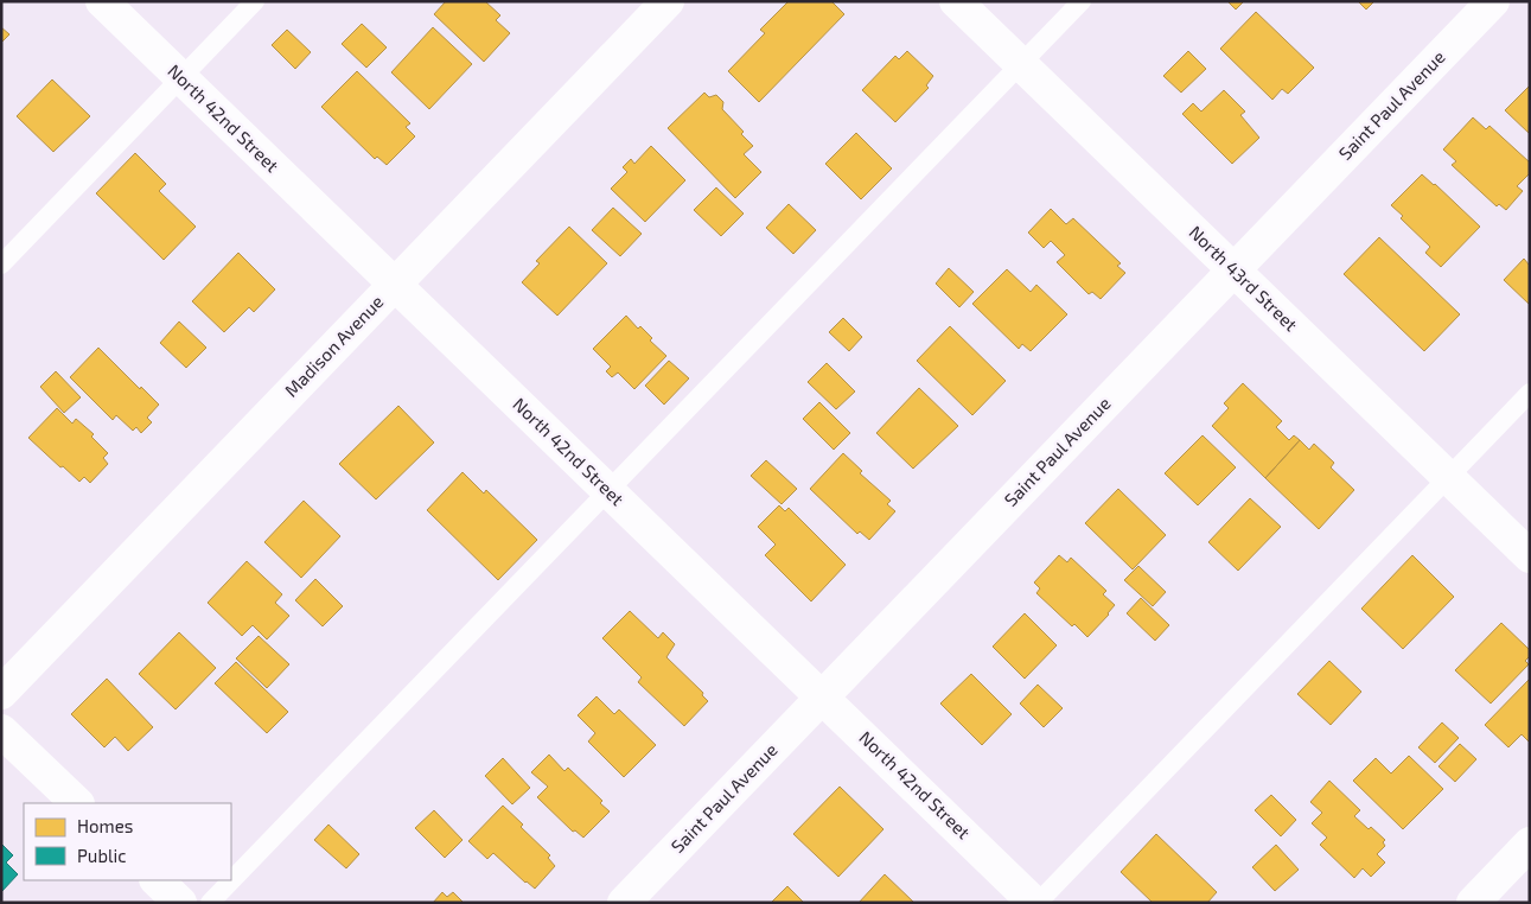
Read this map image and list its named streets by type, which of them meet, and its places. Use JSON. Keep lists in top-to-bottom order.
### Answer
{
  "streets": {
    "street": [
      "Saint Paul Avenue",
      "North 42nd Street",
      "North 43rd Street",
      "Madison Avenue"
    ]
  },
  "crossings": [
    ["Saint Paul Avenue", "North 42nd Street"],
    ["Saint Paul Avenue", "North 43rd Street"],
    ["North 42nd Street", "Madison Avenue"]
  ],
  "legend": ["Homes", "Public"]
}
